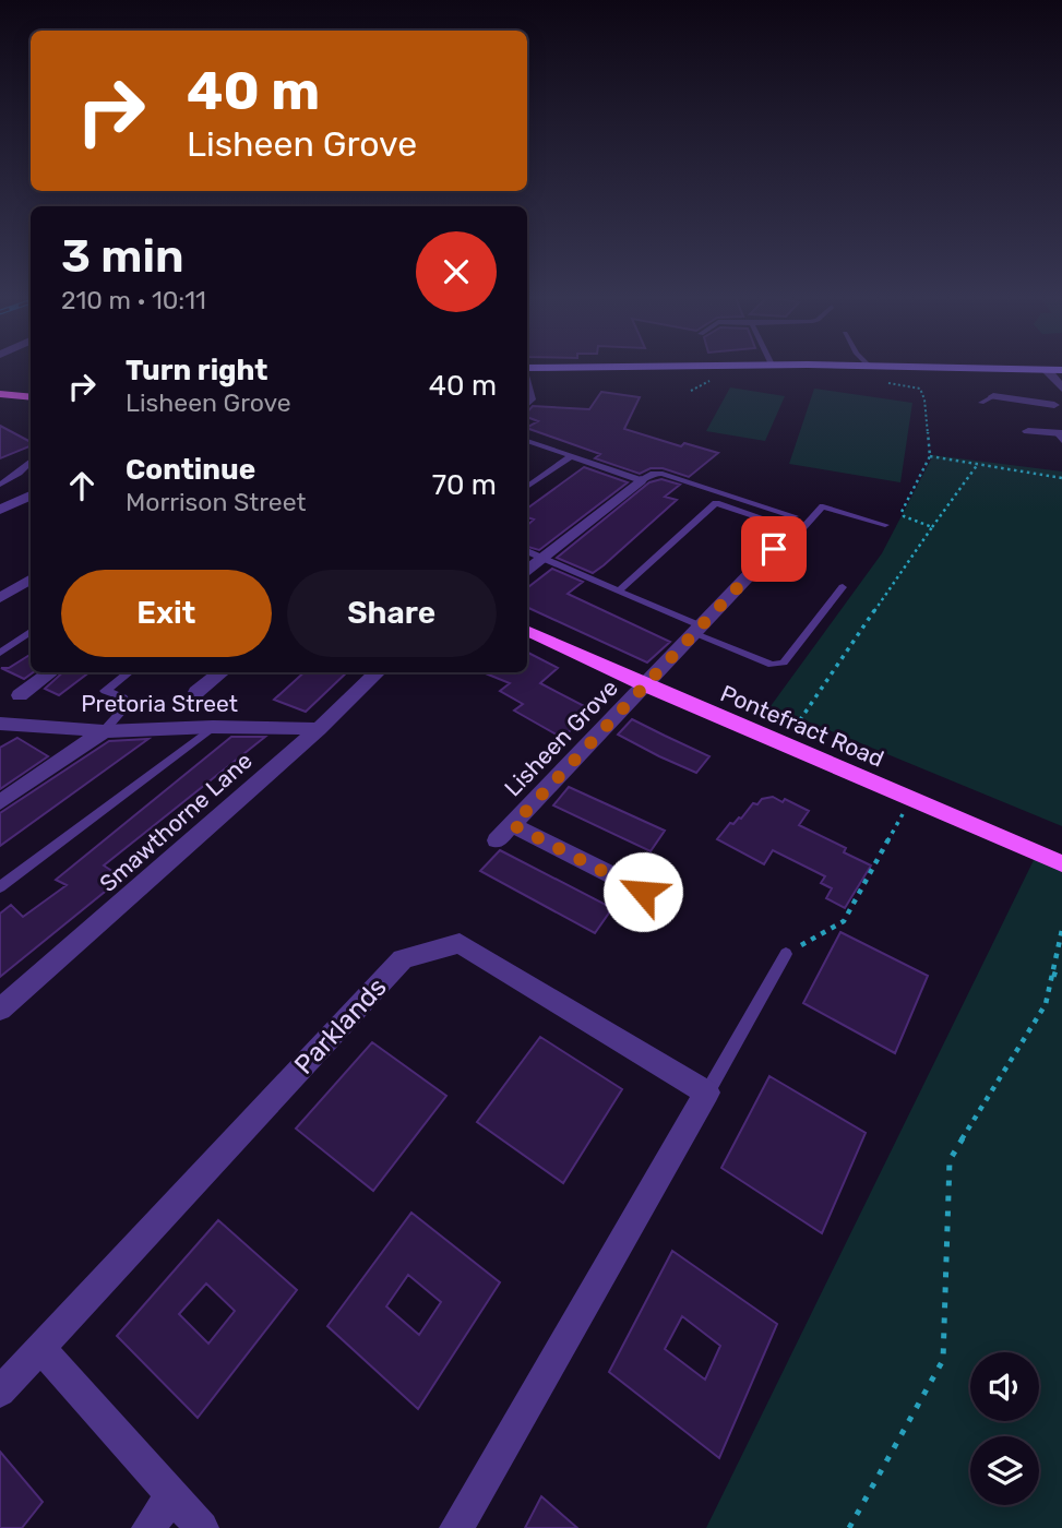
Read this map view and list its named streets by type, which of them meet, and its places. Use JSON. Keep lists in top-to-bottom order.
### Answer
{
  "streets": {
    "main road": ["Pontefract Road"],
    "street": [
      "Pretoria Street",
      "Lisheen Grove",
      "Smawthorne Lane",
      "Parklands"
    ]
  },
  "crossings": [
    ["Pretoria Street", "Smawthorne Lane"],
    ["Pontefract Road", "Lisheen Grove"]
  ],
  "page": {
    "turn": ["40 m", "Lisheen Grove"],
    "heading": ["3 min", "210 m · 10:11"],
    "list": [
      {
        "name": "Turn right",
        "note": "Lisheen Grove",
        "value": "40 m"
      },
      {
        "name": "Continue",
        "note": "Morrison Street",
        "value": "70 m"
      }
    ],
    "buttons": ["Exit", "Share"]
  }
}
